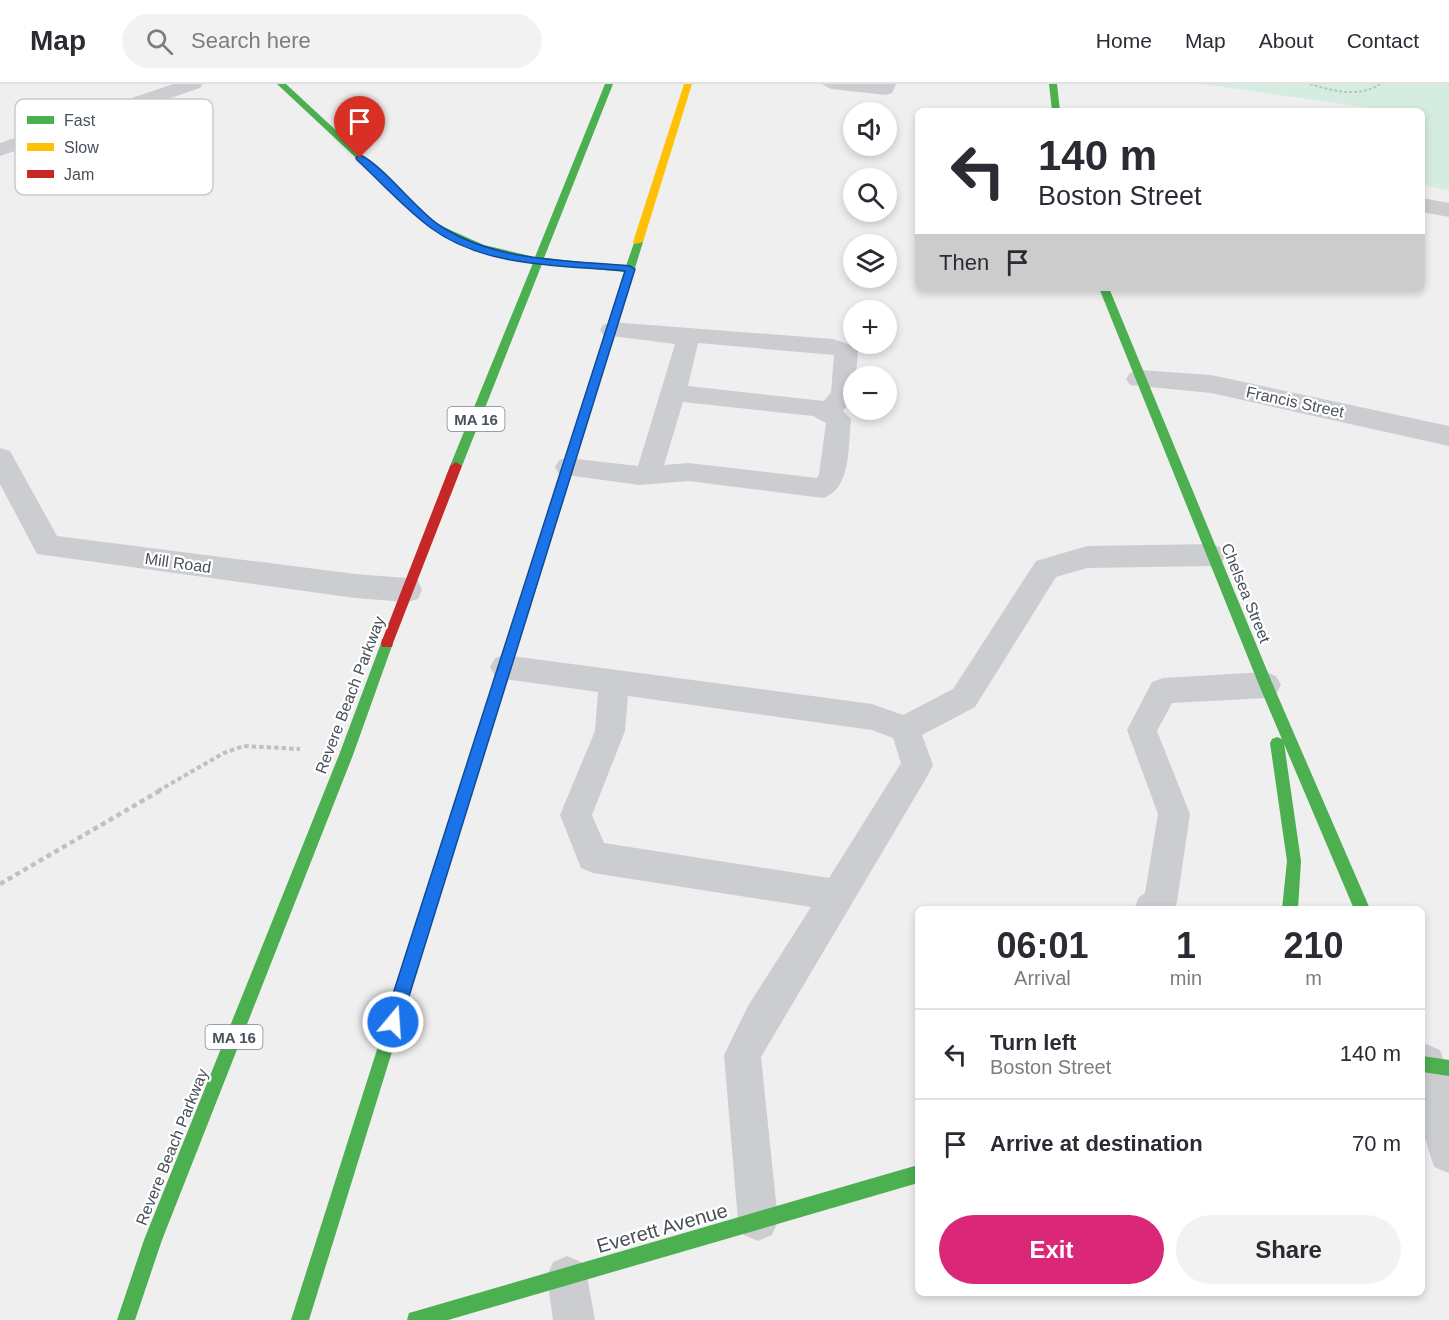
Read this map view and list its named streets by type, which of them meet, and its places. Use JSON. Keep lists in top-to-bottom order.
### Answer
{
  "streets": {
    "main road": [
      "MA 16",
      "Chelsea Street",
      "Revere Beach Parkway",
      "Everett Avenue"
    ],
    "street": ["Francis Street", "Mill Road"]
  },
  "crossings": [
    ["Francis Street", "Chelsea Street"],
    ["Mill Road", "Revere Beach Parkway"]
  ],
  "legend": ["Fast", "Slow", "Jam"],
  "page": {
    "header": "Map",
    "search": "Search here",
    "nav": [
      "Home",
      "Map",
      "About",
      "Contact"
    ],
    "map_buttons": ["+", "−"],
    "turn": ["140 m", "Boston Street"],
    "then": "Then",
    "eta": [
      "06:01",
      "Arrival",
      "1",
      "min",
      "210",
      "m"
    ],
    "list": [
      {
        "name": "Turn left",
        "note": "Boston Street",
        "value": "140 m"
      },
      {
        "name": "Arrive at destination",
        "value": "70 m"
      }
    ],
    "buttons": ["Exit", "Share"]
  }
}
